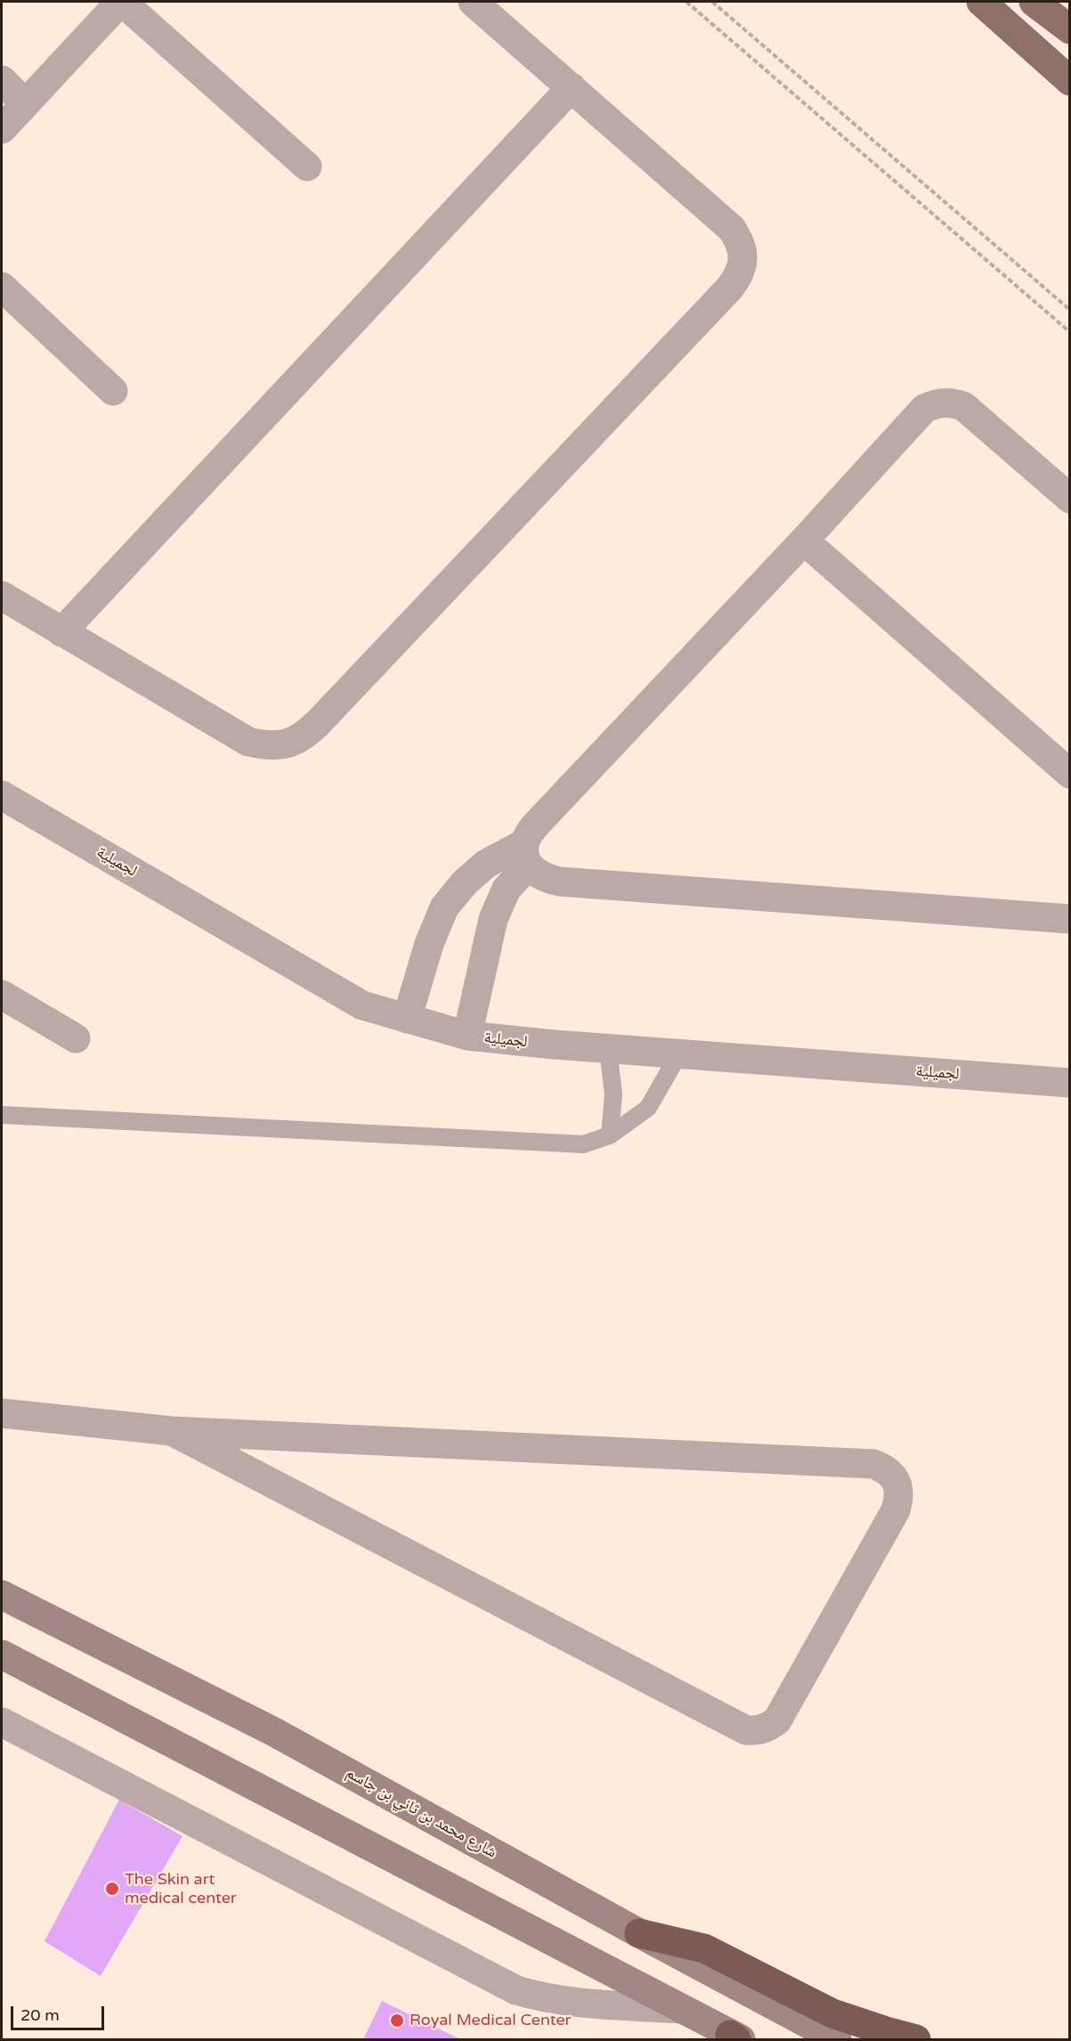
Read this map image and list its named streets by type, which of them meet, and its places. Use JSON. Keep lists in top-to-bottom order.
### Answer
{
  "streets": {
    "main road": ["شارع محمد بن ثاني بن جاسم"],
    "street": ["لجميلية"]
  },
  "places": ["The Skin art medical center", "Royal Medical Center"],
  "scale_bar": "20 m"
}
